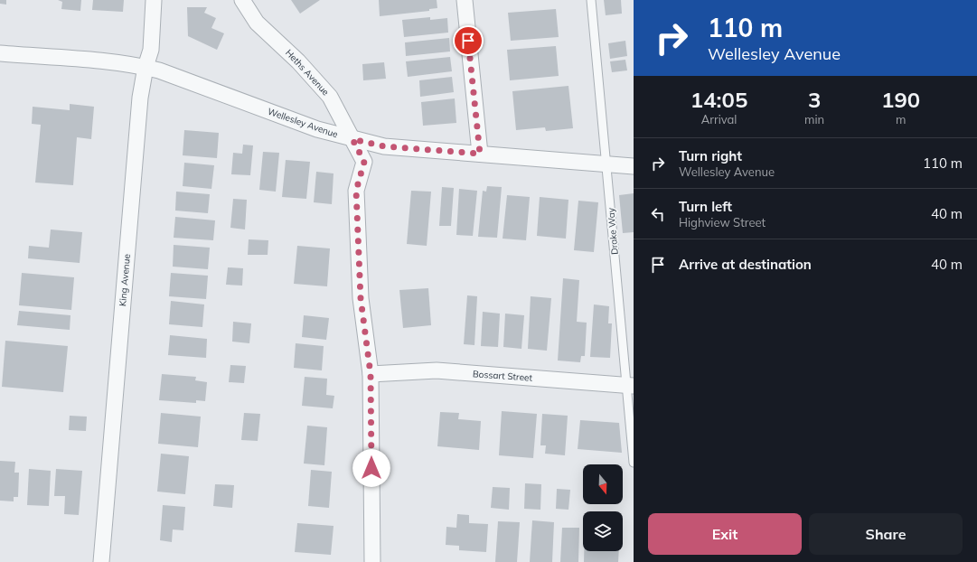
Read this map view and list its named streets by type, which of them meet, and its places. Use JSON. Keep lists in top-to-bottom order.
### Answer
{
  "streets": {
    "street": [
      "Heths Avenue",
      "Wellesley Avenue",
      "King Avenue",
      "Bossart Street"
    ],
    "lane": ["Drake Way"]
  },
  "crossings": [
    ["Heths Avenue", "Wellesley Avenue"],
    ["Heths Avenue", "Bossart Street"],
    ["Wellesley Avenue", "Drake Way"],
    ["Wellesley Avenue", "King Avenue"],
    ["Drake Way", "Bossart Street"]
  ],
  "north": "bottom",
  "page": {
    "turn": ["110 m", "Wellesley Avenue"],
    "eta": [
      "14:05",
      "Arrival",
      "3",
      "min",
      "190",
      "m"
    ],
    "list": [
      {
        "name": "Turn right",
        "note": "Wellesley Avenue",
        "value": "110 m"
      },
      {
        "name": "Turn left",
        "note": "Highview Street",
        "value": "40 m"
      },
      {
        "name": "Arrive at destination",
        "value": "40 m"
      }
    ],
    "buttons": ["Exit", "Share"]
  }
}
